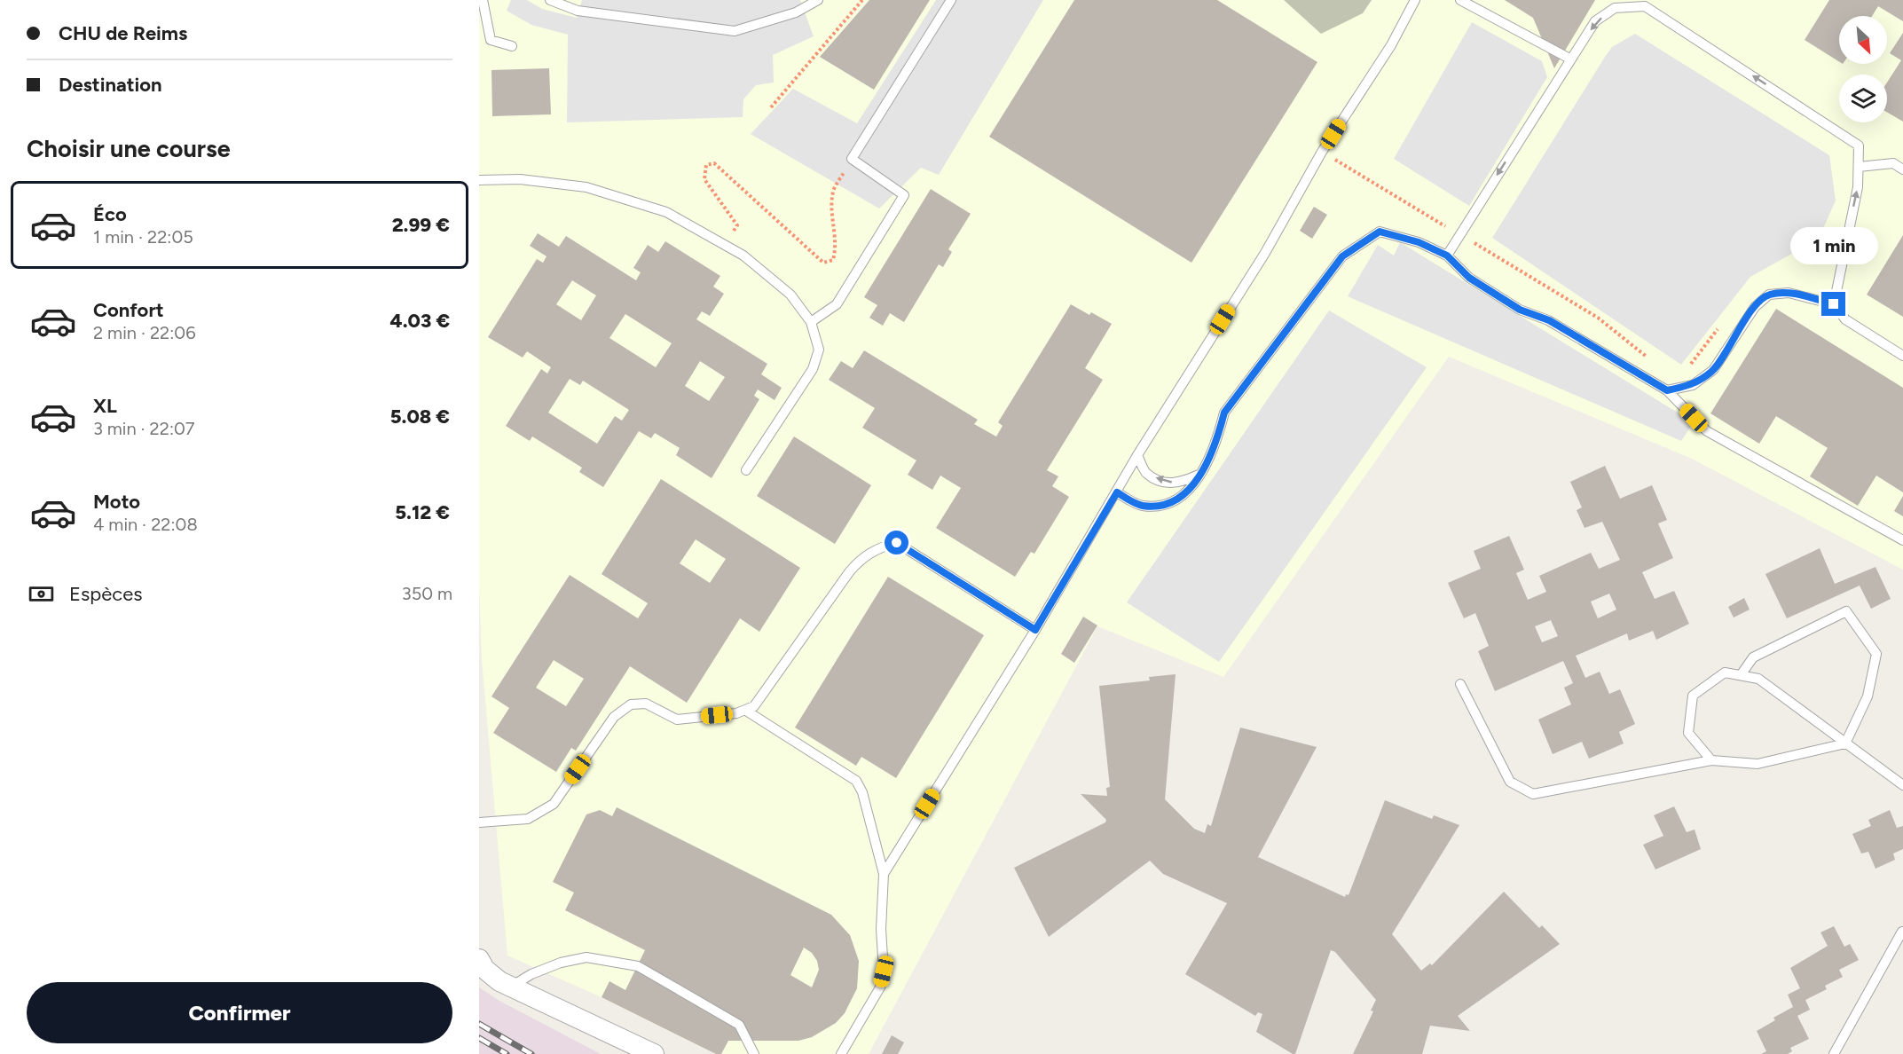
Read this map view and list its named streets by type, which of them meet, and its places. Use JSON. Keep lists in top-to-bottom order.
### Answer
{
  "north": "bottom right",
  "page": {
    "banner": ["CHU de Reims", "Destination"],
    "heading": "Choisir une course",
    "list": [
      {
        "name": "Éco",
        "note": "1 min · 22:05",
        "value": "2.99 €"
      },
      {
        "name": "Confort",
        "note": "2 min · 22:06",
        "value": "4.03 €"
      },
      {
        "name": "XL",
        "note": "3 min · 22:07",
        "value": "5.08 €"
      },
      {
        "name": "Moto",
        "note": "4 min · 22:08",
        "value": "5.12 €"
      }
    ],
    "bubble": "1 min",
    "pay": ["Espèces", "350 m"],
    "buttons": "Confirmer"
  }
}
